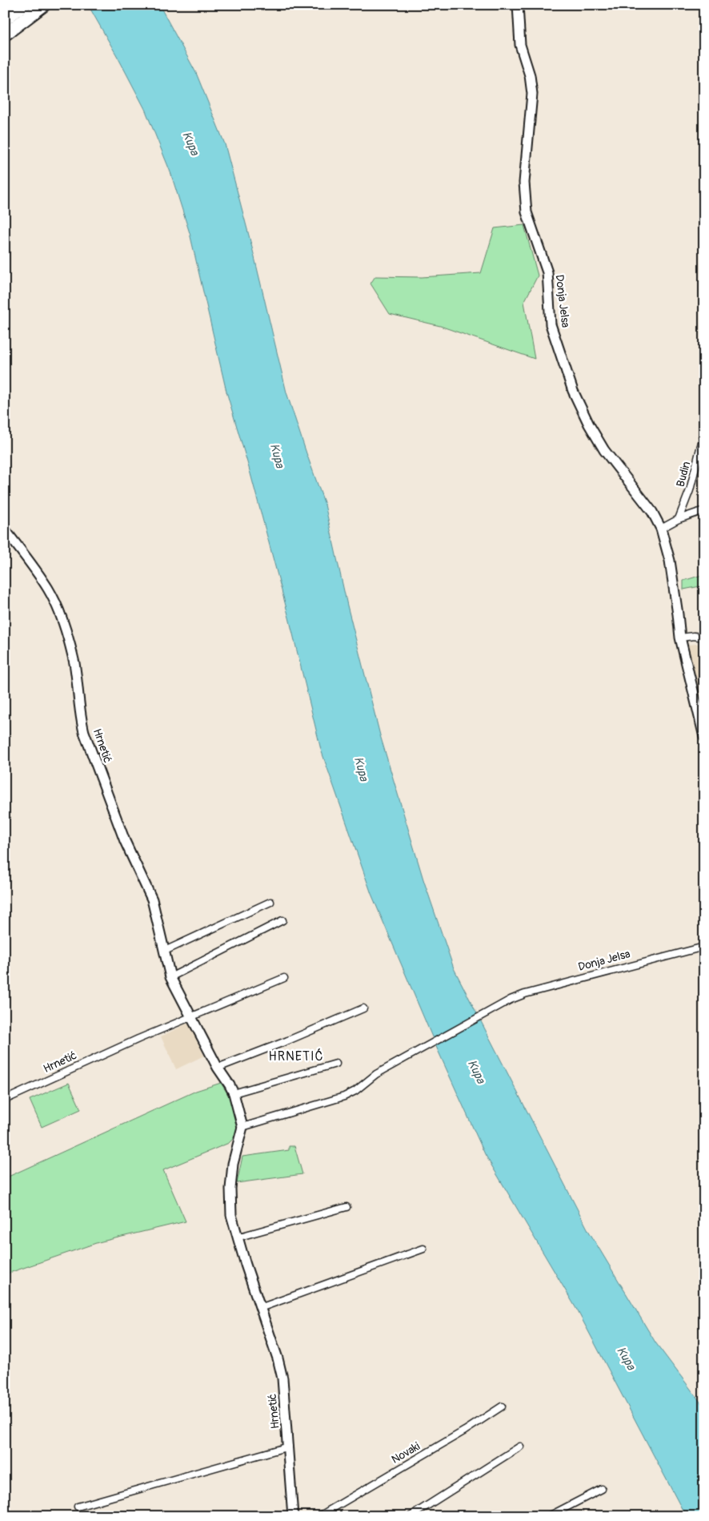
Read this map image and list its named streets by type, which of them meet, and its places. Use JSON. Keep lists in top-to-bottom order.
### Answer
{
  "streets": {
    "street": [
      "Donja Jelsa",
      "Budin",
      "Hrnetić",
      "Novaki"
    ]
  },
  "crossings": [
    ["Donja Jelsa", "Hrnetić"]
  ],
  "districts": ["HRNETIĆ"],
  "water": ["Kupa"]
}
